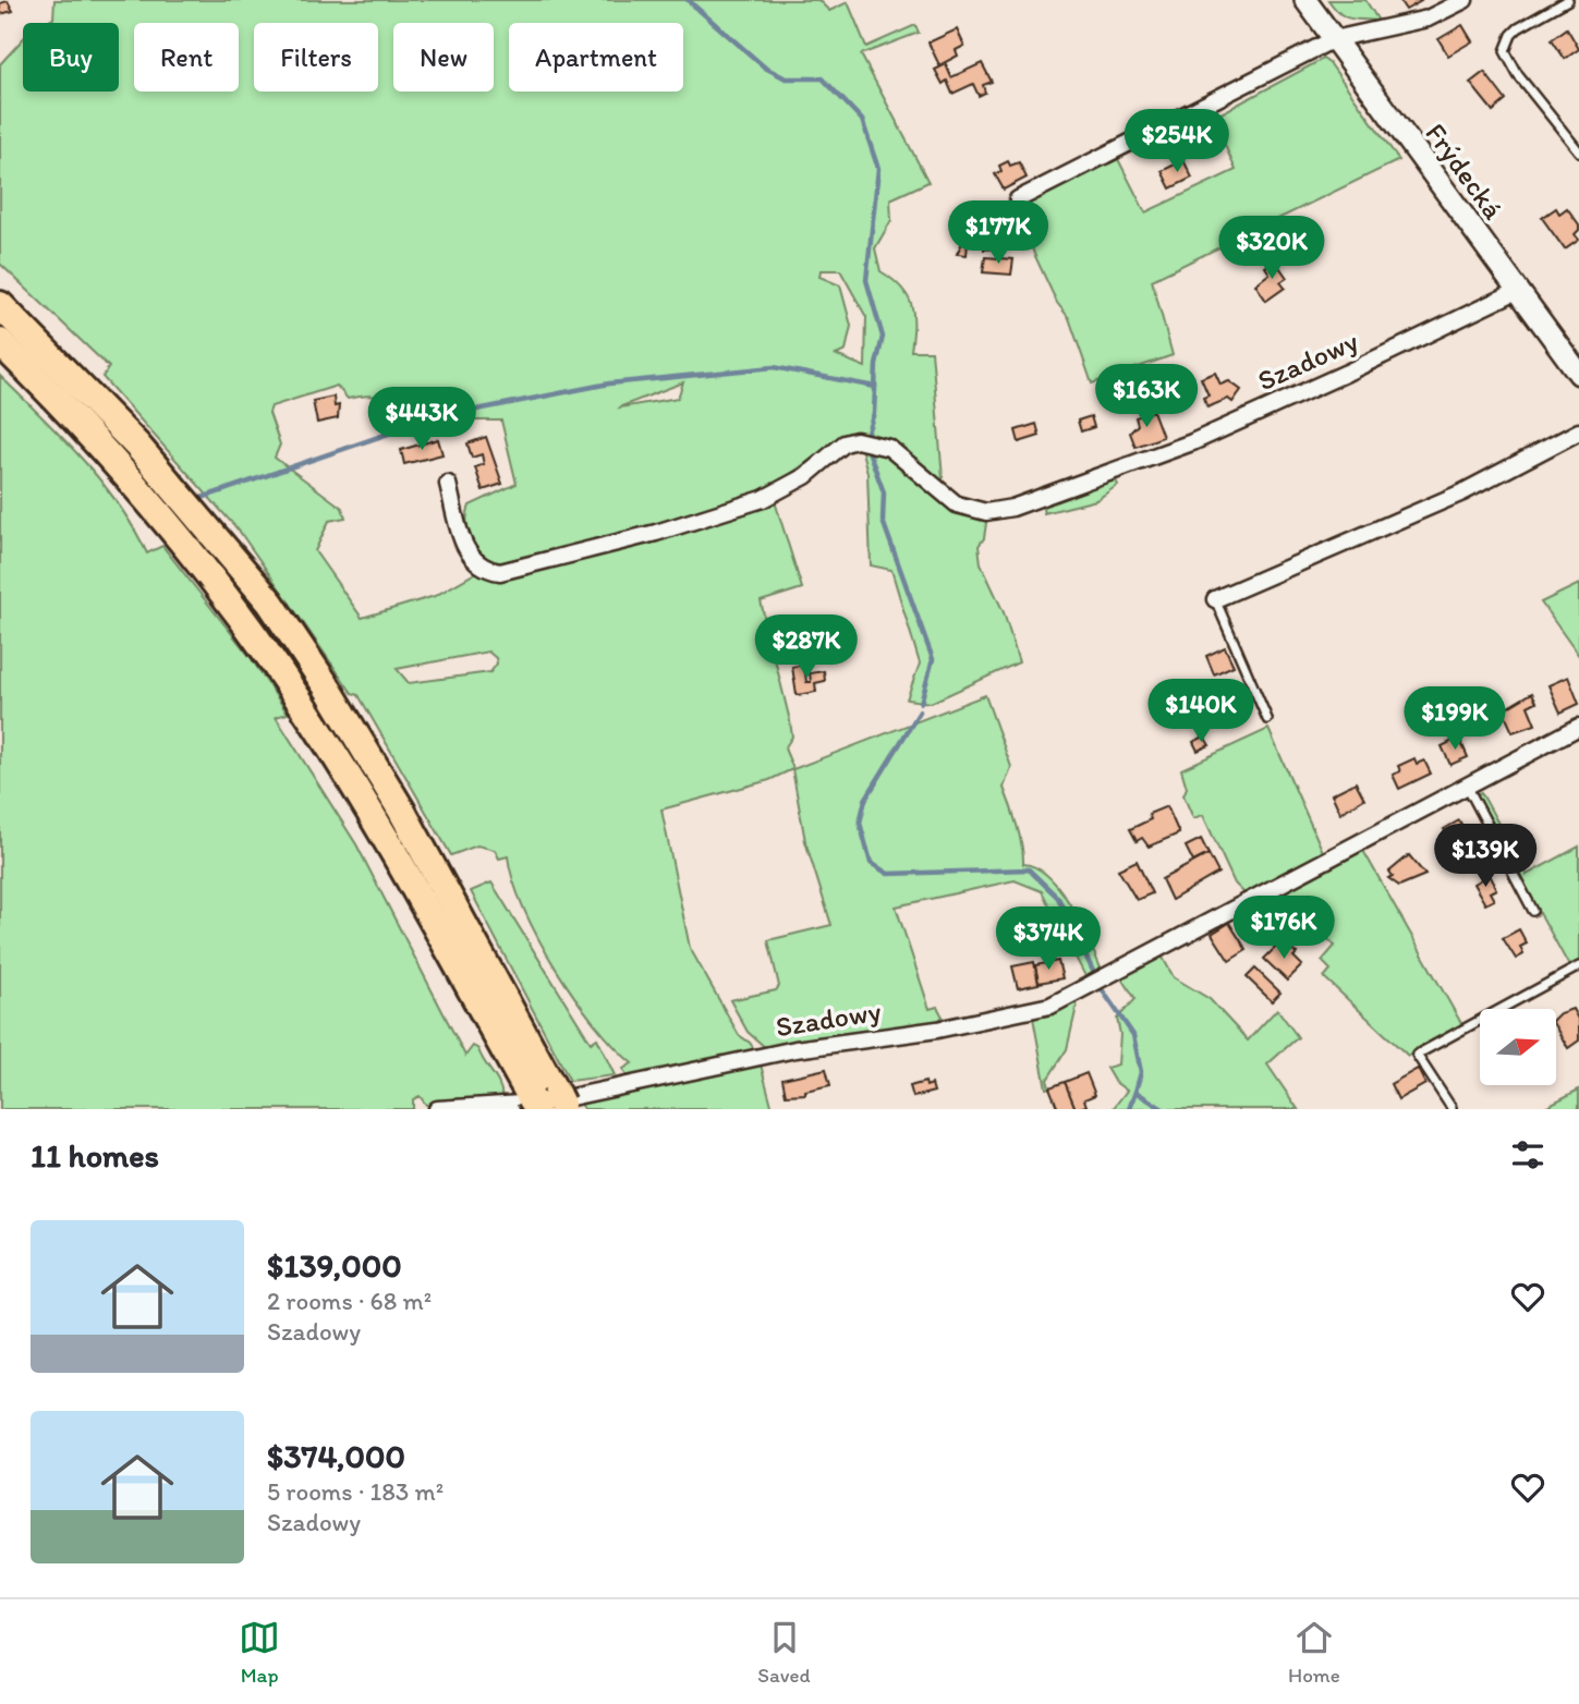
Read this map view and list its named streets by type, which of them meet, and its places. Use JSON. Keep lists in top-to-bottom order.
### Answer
{
  "streets": {
    "main road": ["Frýdecká"],
    "street": ["Szadowy"]
  },
  "crossings": [
    ["Frýdecká", "Szadowy"]
  ],
  "north": "right",
  "page": {
    "chip": [
      "Buy",
      "Rent",
      "Filters",
      "New",
      "Apartment"
    ],
    "price": [
      "$254K",
      "$177K",
      "$320K",
      "$163K",
      "$443K",
      "$287K",
      "$140K",
      "$199K",
      "$139K",
      "$176K",
      "$374K"
    ],
    "heading": "11 homes",
    "list": [
      {
        "name": "$139,000",
        "note": "2 rooms · 68 m² · Szadowy"
      },
      {
        "name": "$374,000",
        "note": "5 rooms · 183 m² · Szadowy"
      }
    ],
    "tabs": ["Map", "Saved", "Home"]
  }
}
